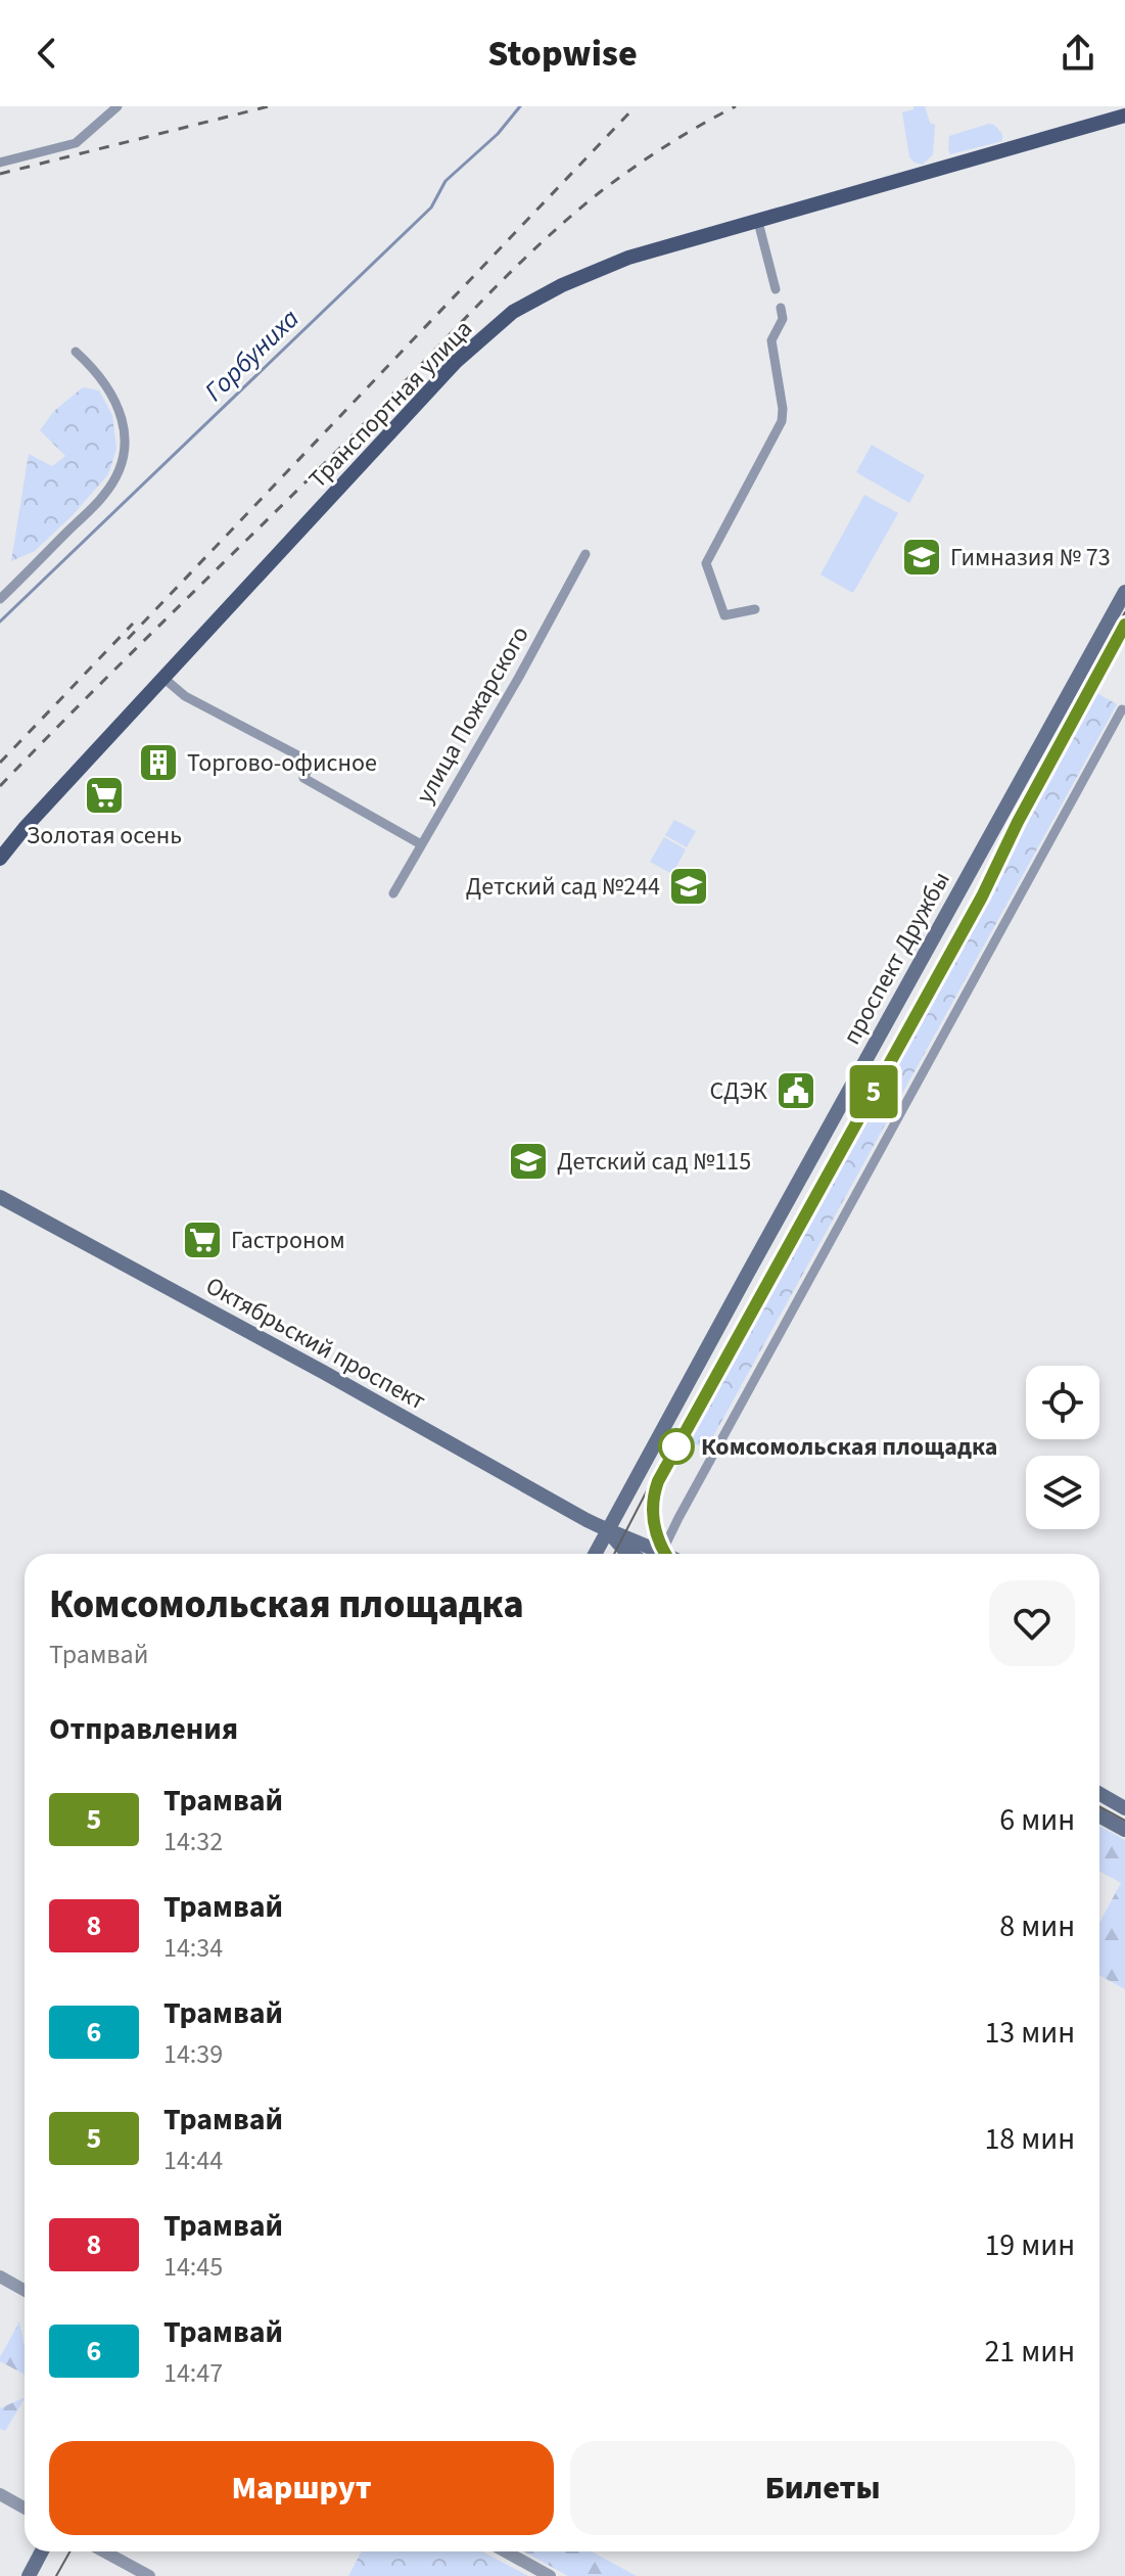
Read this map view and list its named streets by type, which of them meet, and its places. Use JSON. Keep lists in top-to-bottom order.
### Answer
{
  "streets": {
    "main road": ["Транспортная улица", "проспект Дружбы", "Октябрьский проспект"],
    "street": ["улица Пожарского"]
  },
  "crossings": [
    ["проспект Дружбы", "Октябрьский проспект"]
  ],
  "water": ["Горбуниха"],
  "places": {
    "school or university": ["Гимназия № 73", "Детский сад №244", "Детский сад №115"],
    "building": ["Торгово-офисное"],
    "supermarket": ["Золотая осень", "Гастроном"],
    "public building": ["СДЭК"],
    "other": ["Комсомольская площадка"]
  },
  "lines": ["tram line 5"],
  "page": {
    "header": "Stopwise",
    "on_map": "5",
    "heading": [
      ["Комсомольская площадка", "Трамвай"],
      "Отправления"
    ],
    "list": [
      {
        "mark": "5",
        "name": "Трамвай",
        "note": "14:32",
        "value": "6 мин"
      },
      {
        "mark": "8",
        "name": "Трамвай",
        "note": "14:34",
        "value": "8 мин"
      },
      {
        "mark": "6",
        "name": "Трамвай",
        "note": "14:39",
        "value": "13 мин"
      },
      {
        "mark": "5",
        "name": "Трамвай",
        "note": "14:44",
        "value": "18 мин"
      },
      {
        "mark": "8",
        "name": "Трамвай",
        "note": "14:45",
        "value": "19 мин"
      },
      {
        "mark": "6",
        "name": "Трамвай",
        "note": "14:47",
        "value": "21 мин"
      }
    ],
    "buttons": ["Маршрут", "Билеты"]
  }
}
